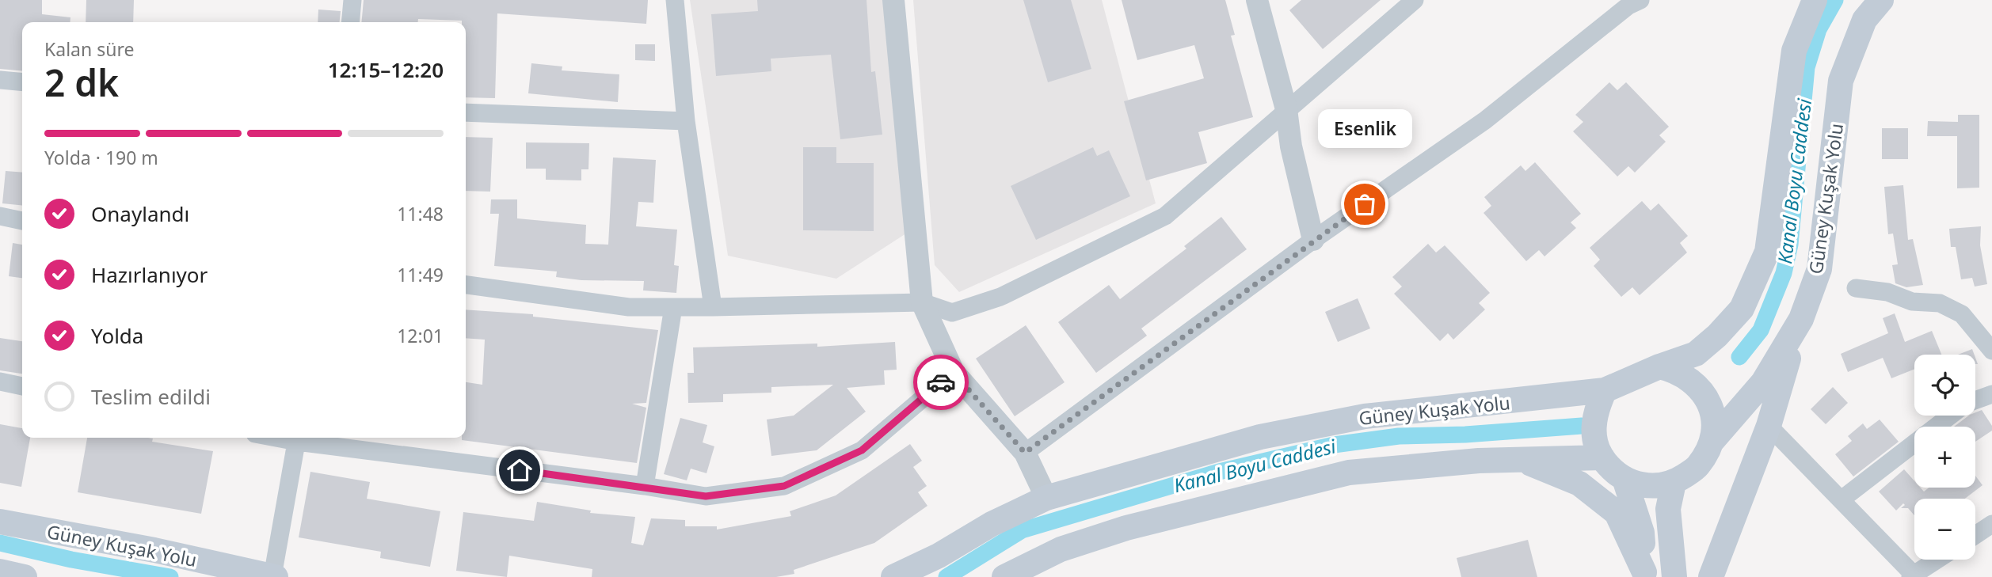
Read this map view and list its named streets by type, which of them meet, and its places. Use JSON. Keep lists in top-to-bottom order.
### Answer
{
  "streets": {
    "main road": ["Güney Kuşak Yolu"]
  },
  "water": ["Kanal Boyu Caddesi"],
  "places": ["Esenlik"],
  "page": {
    "heading": ["2 dk", "Kalan süre", "12:15–12:20"],
    "bubble": "Esenlik",
    "bar": "Yolda · 190 m",
    "list": [
      ["Onaylandı", "11:48"],
      ["Hazırlanıyor", "11:49"],
      ["Yolda", "12:01"],
      "Teslim edildi"
    ],
    "map_buttons": ["+", "−"]
  }
}
